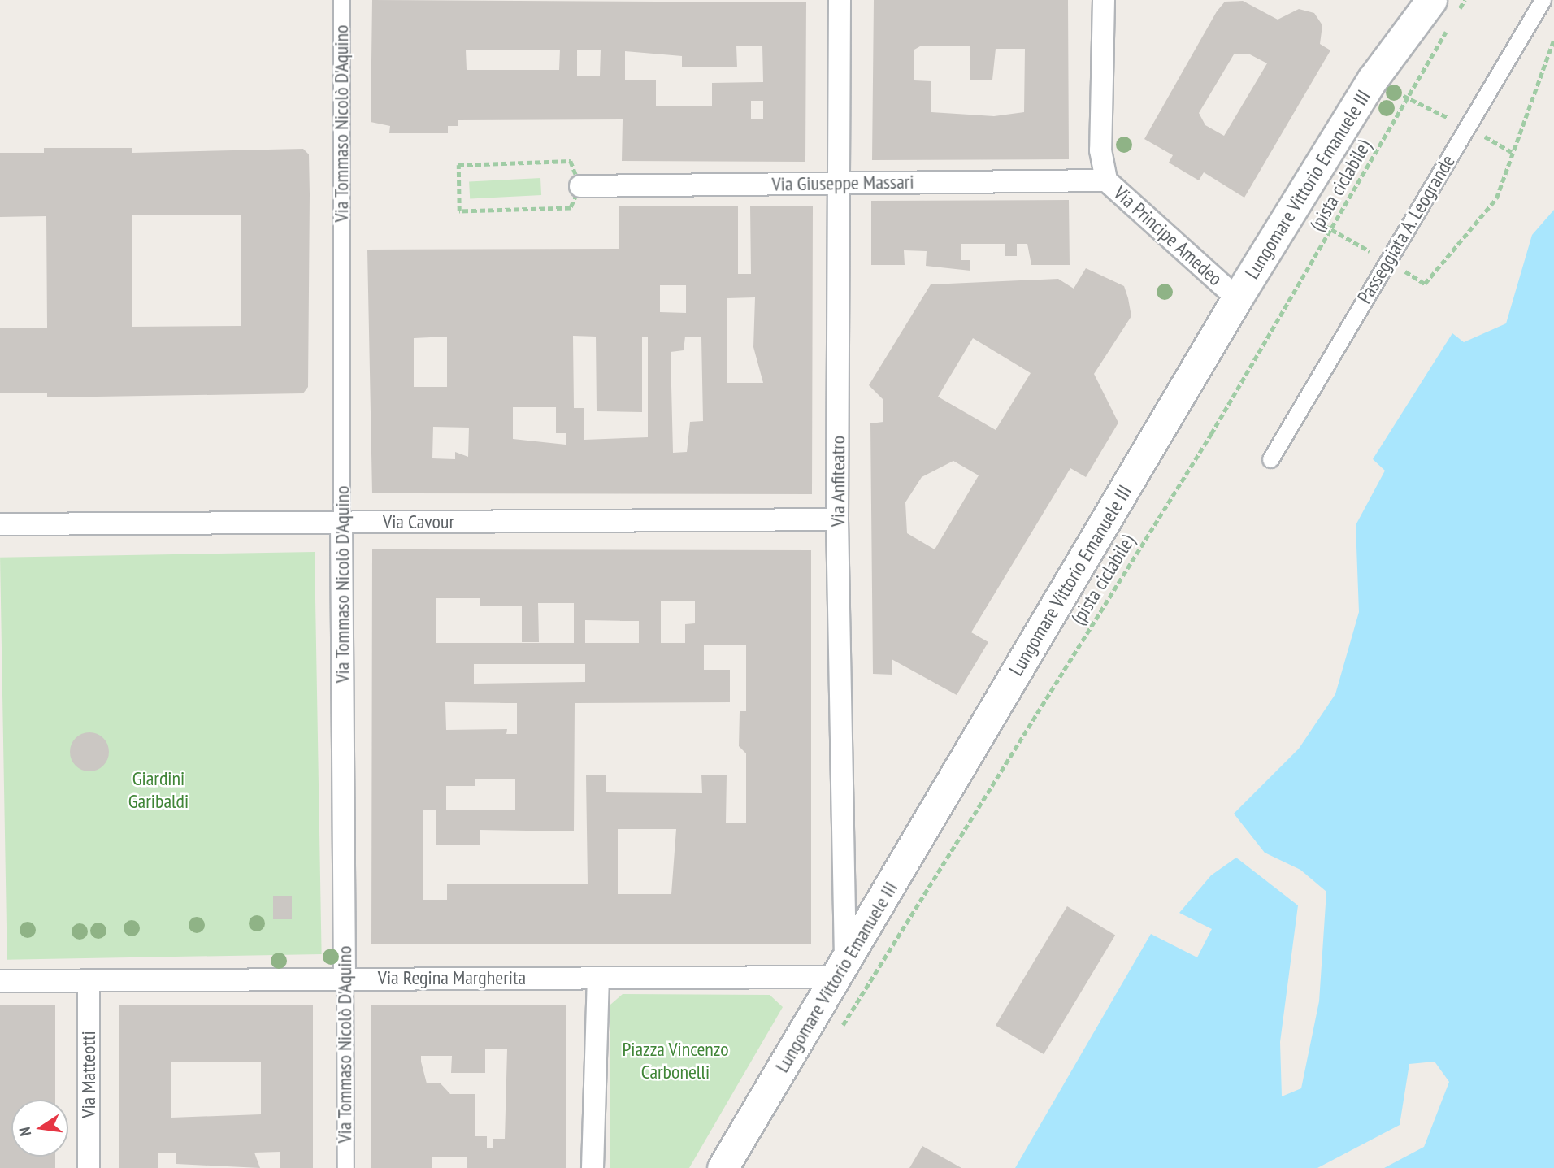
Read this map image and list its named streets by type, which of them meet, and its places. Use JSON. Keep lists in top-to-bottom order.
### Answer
{
  "streets": {
    "main road": ["Lungomare Vittorio Emanuele III"],
    "street": [
      "Via Tommaso Nicolò D'Aquino",
      "Via Giuseppe Massari",
      "Passeggiata A. Leogrande",
      "Via Principe Amedeo",
      "Via Anfiteatro",
      "Via Cavour",
      "Via Regina Margherita",
      "Via Matteotti"
    ],
    "path": ["(pista ciclabile)"]
  },
  "crossings": [
    ["Via Tommaso Nicolò D'Aquino", "Via Cavour"],
    ["Via Tommaso Nicolò D'Aquino", "Via Regina Margherita"],
    ["Via Giuseppe Massari", "Via Principe Amedeo"],
    ["Via Giuseppe Massari", "Via Anfiteatro"],
    ["Lungomare Vittorio Emanuele III", "Via Principe Amedeo"],
    ["Lungomare Vittorio Emanuele III", "Via Anfiteatro"],
    ["Lungomare Vittorio Emanuele III", "Via Regina Margherita"],
    ["Via Anfiteatro", "Via Cavour"],
    ["Via Anfiteatro", "Via Regina Margherita"],
    ["Via Regina Margherita", "Via Matteotti"]
  ],
  "parks": ["Giardini Garibaldi", "Piazza Vincenzo Carbonelli"],
  "north": "left"
}
